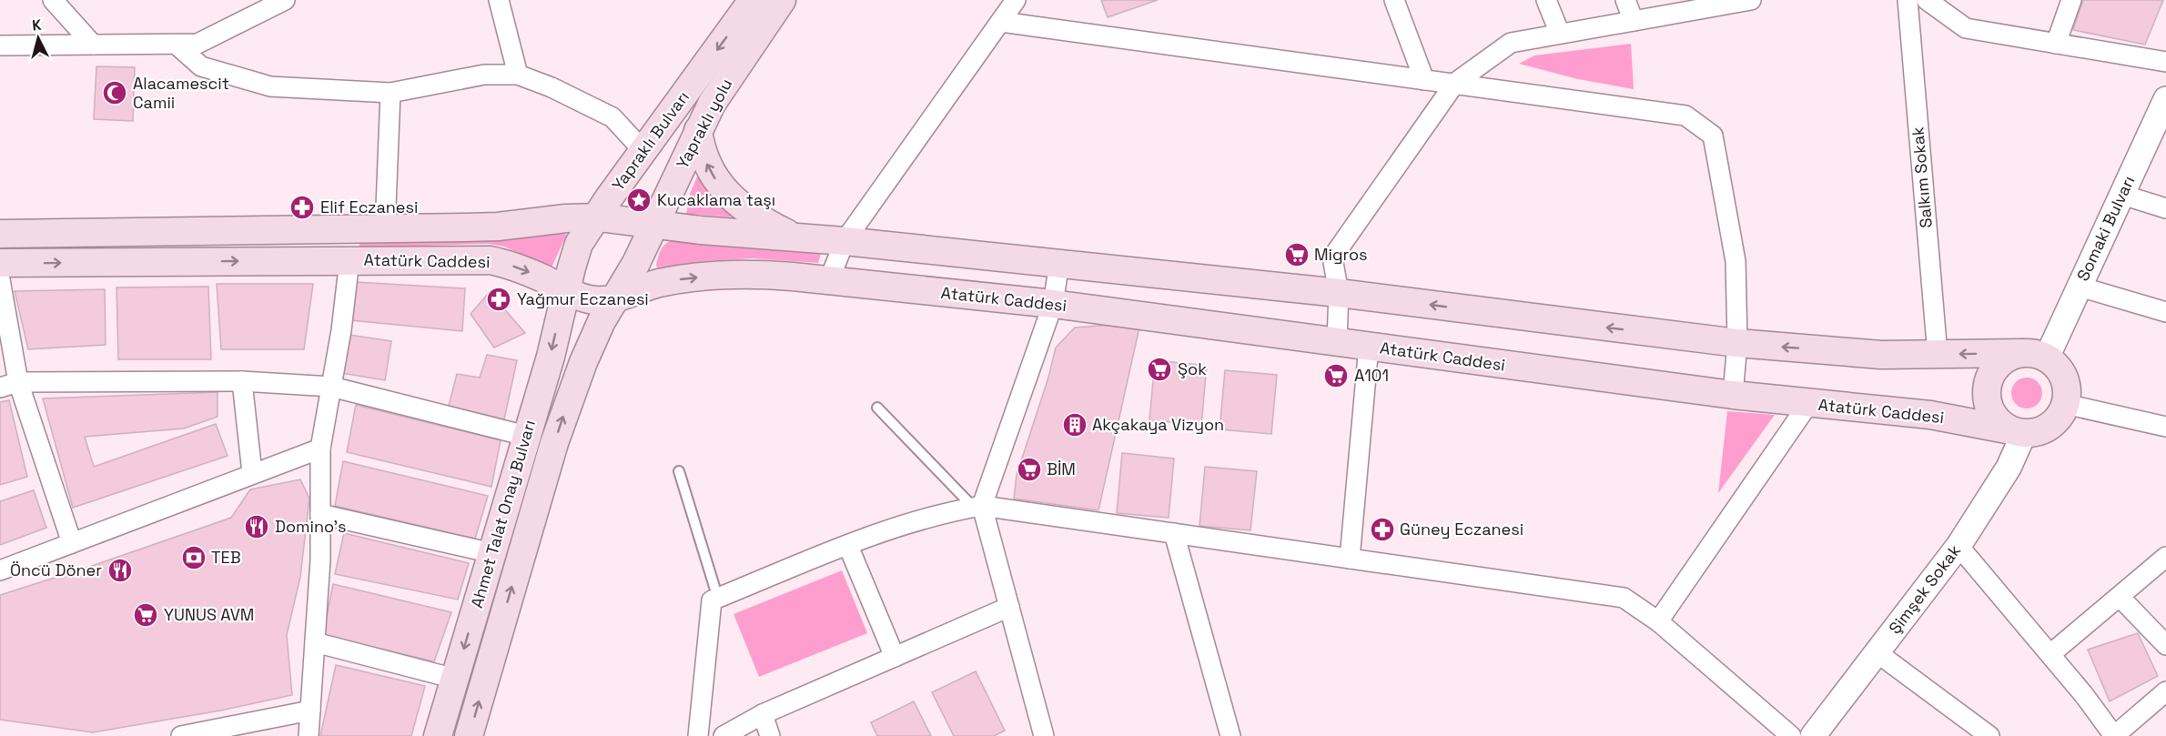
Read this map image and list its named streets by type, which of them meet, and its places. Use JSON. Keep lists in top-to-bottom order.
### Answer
{
  "streets": {
    "main road": [
      "Yapraklı yolu",
      "Yapraklı Bulvarı",
      "Atatürk Caddesi",
      "Ahmet Talat Onay Bulvarı"
    ],
    "street": ["Salkım Sokak", "Somaki Bulvarı", "Şimşek Sokak"]
  },
  "crossings": [
    ["Yapraklı yolu", "Atatürk Caddesi"],
    ["Yapraklı Bulvarı", "Atatürk Caddesi"],
    ["Yapraklı Bulvarı", "Ahmet Talat Onay Bulvarı"],
    ["Salkım Sokak", "Atatürk Caddesi"],
    ["Somaki Bulvarı", "Atatürk Caddesi"],
    ["Somaki Bulvarı", "Şimşek Sokak"],
    ["Atatürk Caddesi", "Ahmet Talat Onay Bulvarı"],
    ["Atatürk Caddesi", "Şimşek Sokak"]
  ],
  "one_way": ["Yapraklı Bulvarı"],
  "places": {
    "mosque": ["Alacamescit Camii"],
    "place": ["Kucaklama taşı"],
    "pharmacy": ["Elif Eczanesi", "Yağmur Eczanesi", "Güney Eczanesi"],
    "supermarket": [
      "Migros",
      "Şok",
      "A101",
      "BİM",
      "YUNUS AVM"
    ],
    "building": ["Akçakaya Vizyon"],
    "restaurant": ["Domino's", "Öncü Döner"],
    "bank": ["TEB"]
  },
  "north": "top"
}
